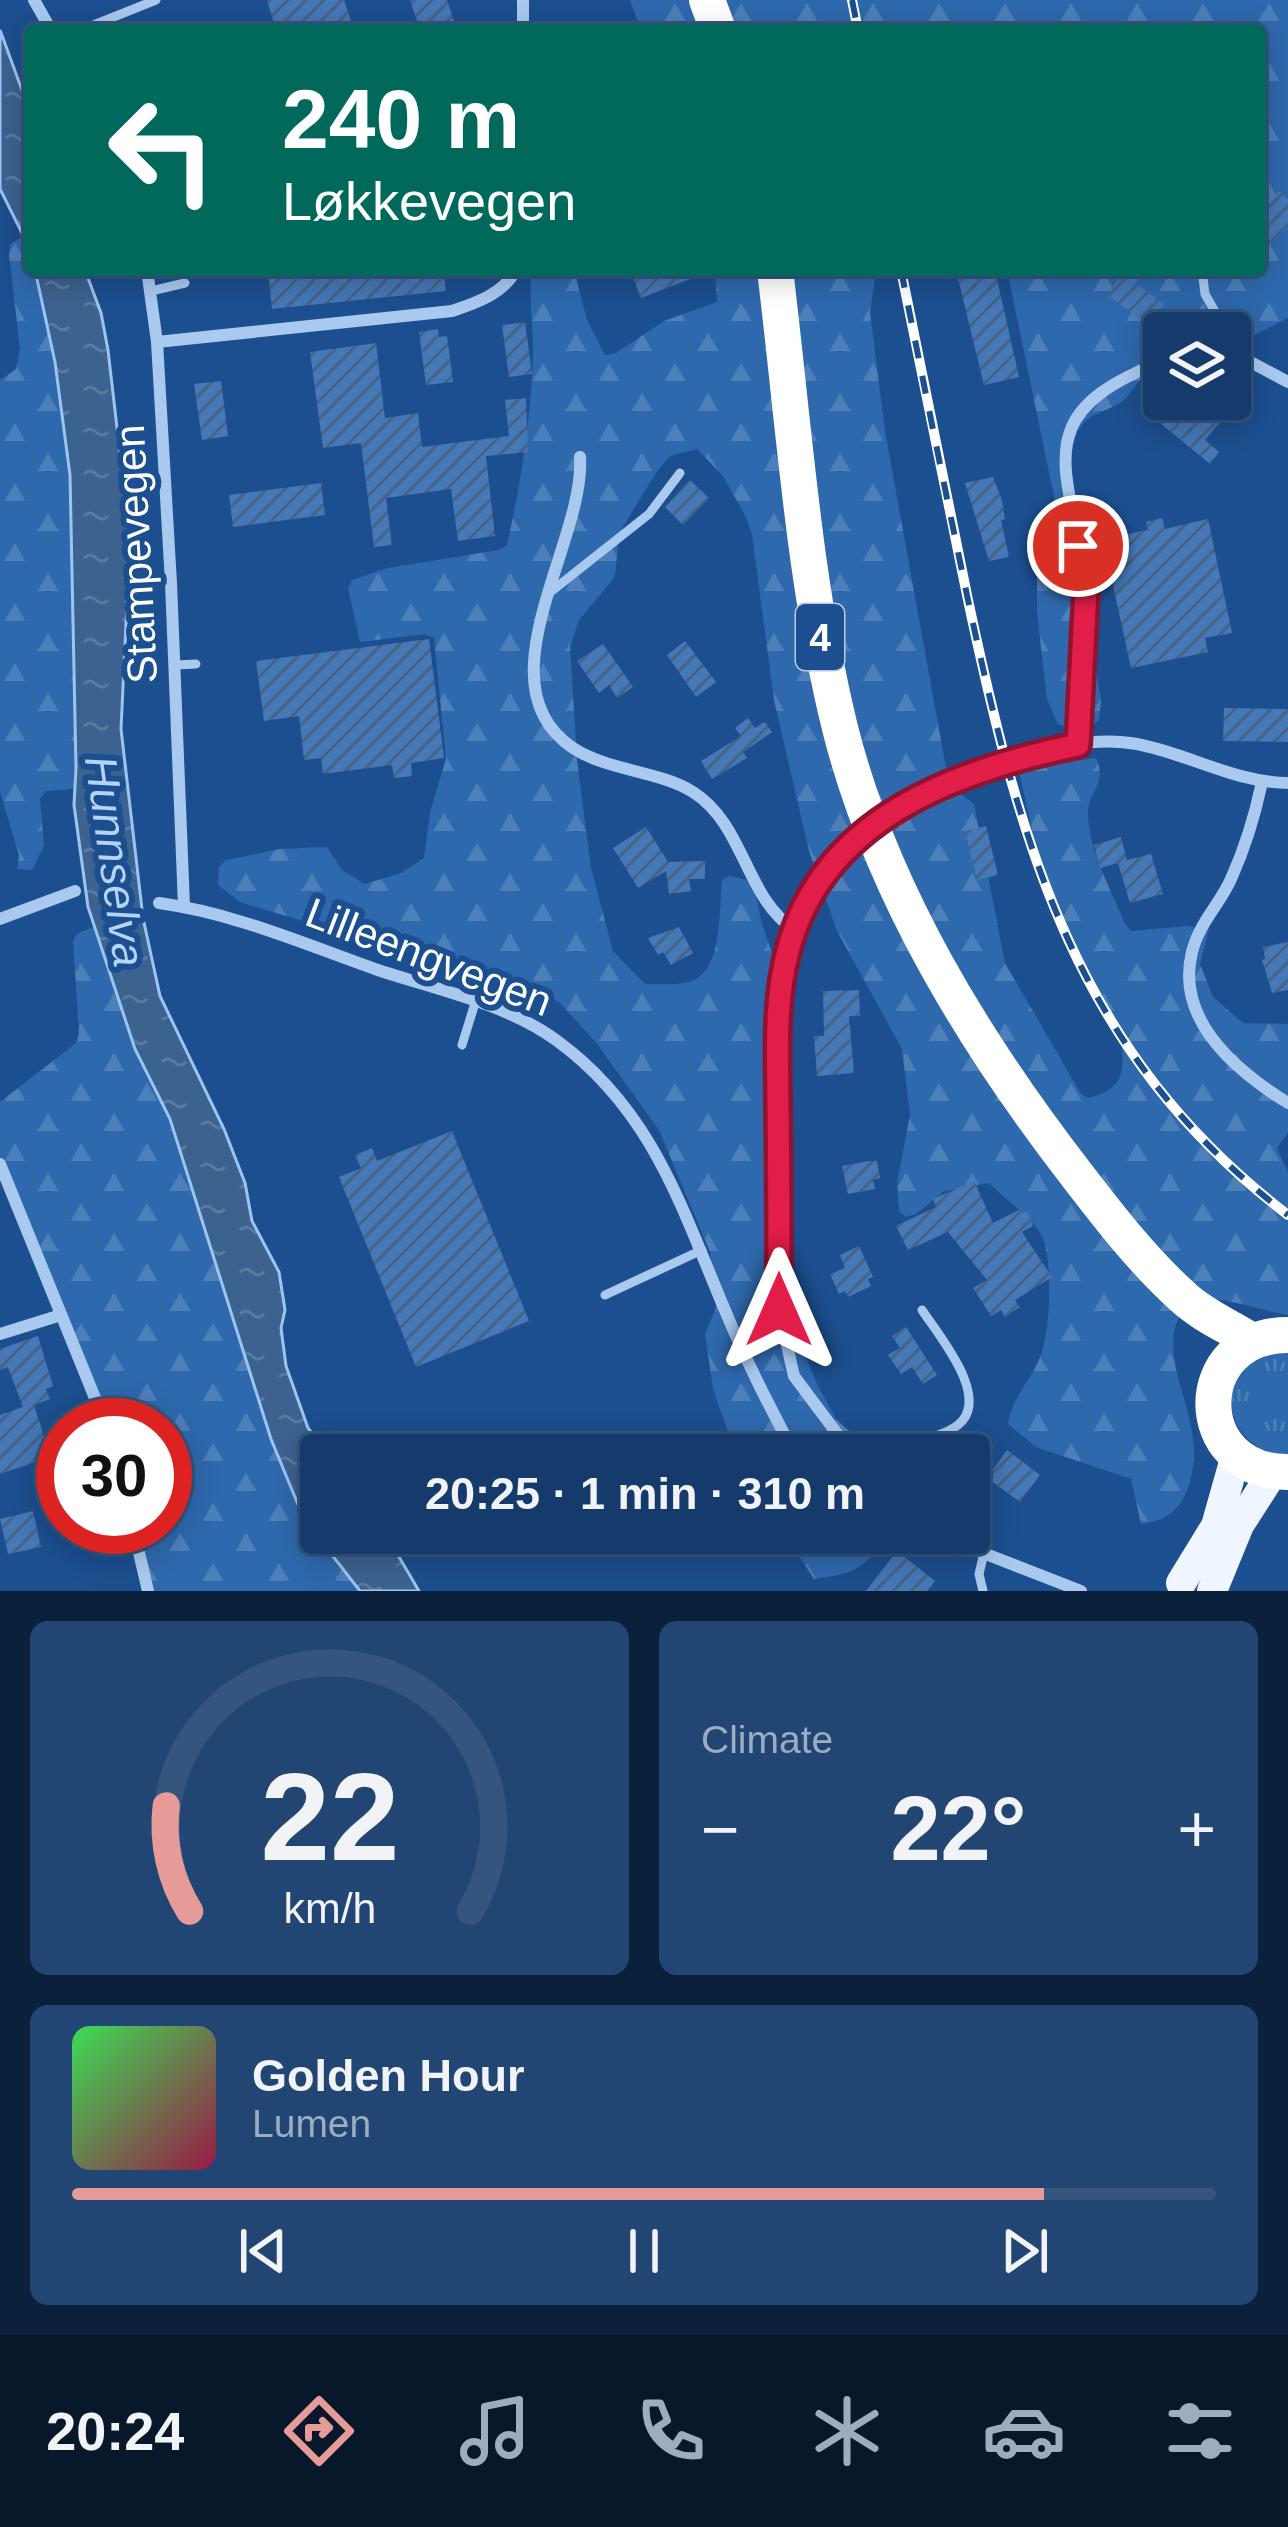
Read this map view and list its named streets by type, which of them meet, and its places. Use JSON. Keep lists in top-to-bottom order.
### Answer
{
  "streets": {
    "highway": ["4"],
    "street": ["Stampevegen", "Lilleengvegen"]
  },
  "crossings": [
    ["Stampevegen", "Lilleengvegen"]
  ],
  "water": ["Hunnselva"],
  "page": {
    "turn": ["240 m", "Løkkevegen"],
    "limit": "30",
    "trip": "20:25 · 1 min · 310 m",
    "tile": "Climate",
    "heat": ["−", "22°", "+"],
    "song": ["Golden Hour", "Lumen"],
    "tabs": "20:24",
    "gauge": ["22", "km/h"]
  }
}
